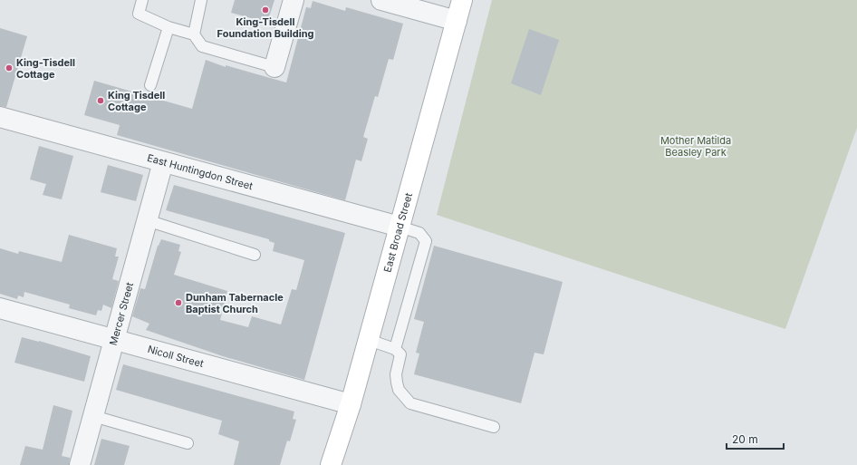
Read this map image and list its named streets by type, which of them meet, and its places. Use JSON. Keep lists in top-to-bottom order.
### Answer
{
  "streets": {
    "main road": ["East Broad Street"],
    "street": ["East Huntingdon Street", "Mercer Street", "Nicoll Street"]
  },
  "crossings": [
    ["East Huntingdon Street", "East Broad Street"],
    ["East Huntingdon Street", "Mercer Street"],
    ["East Broad Street", "Nicoll Street"],
    ["Mercer Street", "Nicoll Street"]
  ],
  "parks": ["Mother Matilda Beasley Park"],
  "places": [
    "King-Tisdell Foundation Building",
    "King-Tisdell Cottage",
    "King Tisdell Cottage",
    "Dunham Tabernacle Baptist Church"
  ],
  "scale_bar": "20 m"
}
